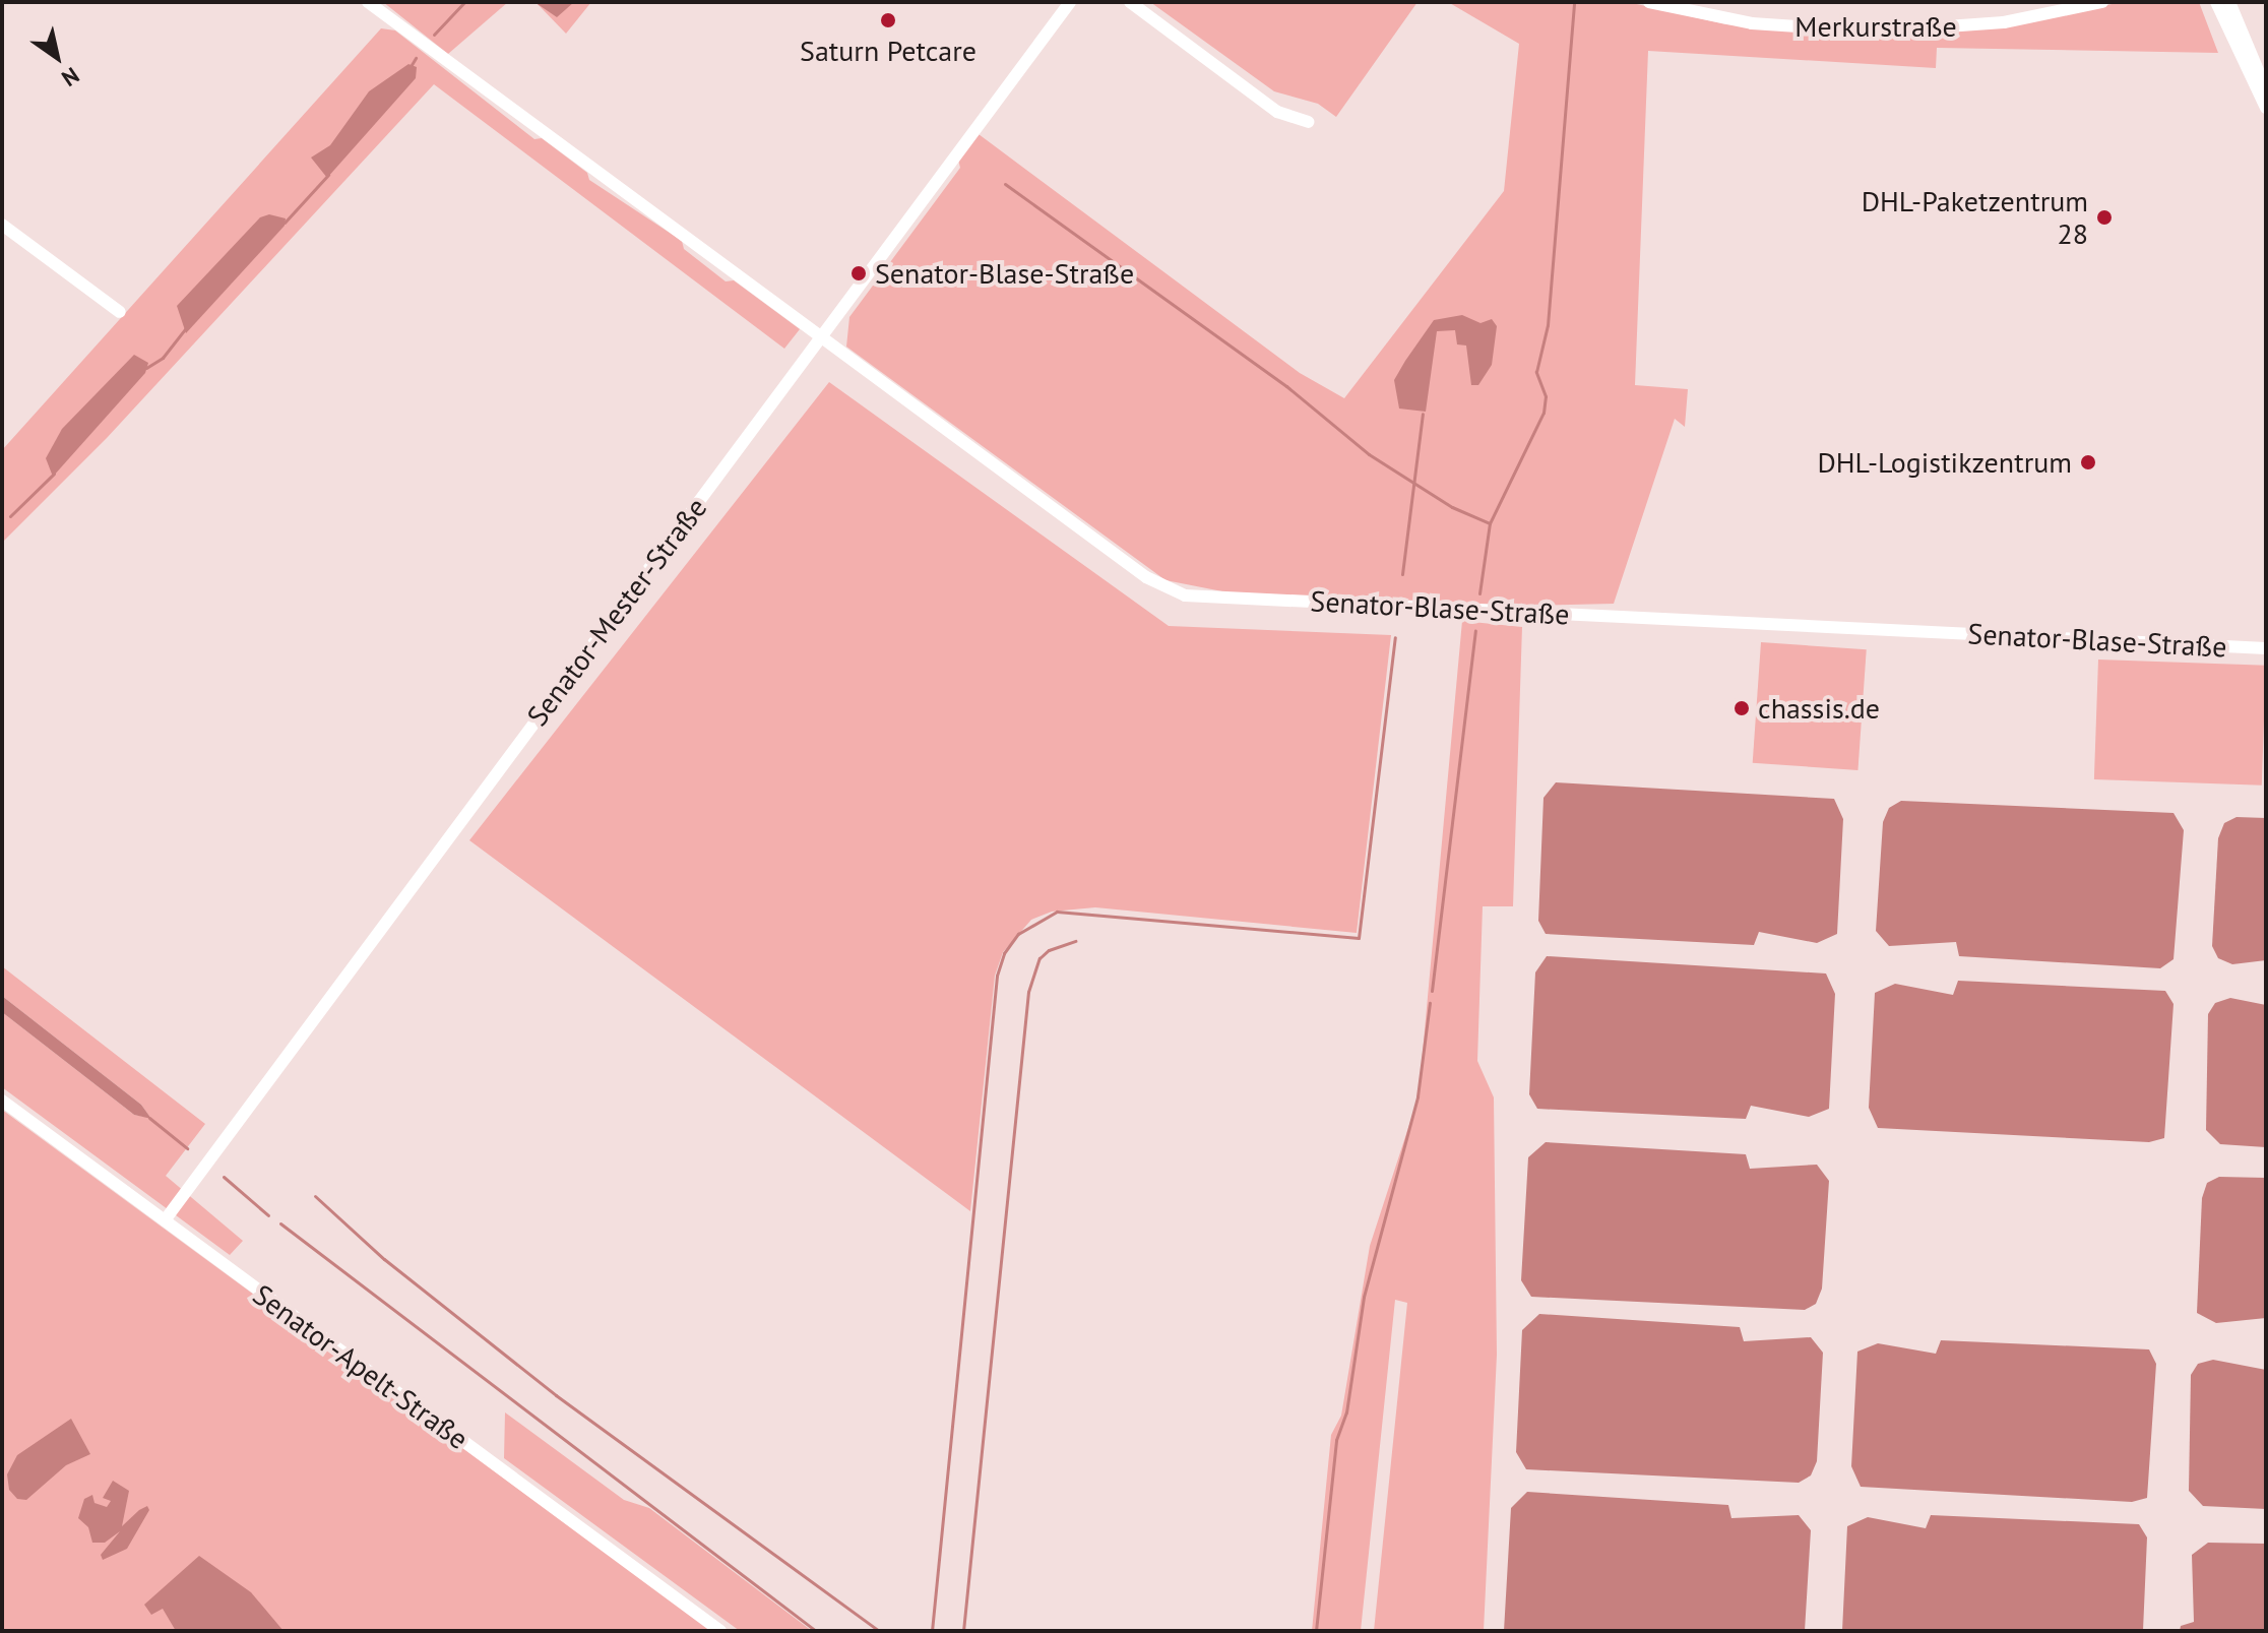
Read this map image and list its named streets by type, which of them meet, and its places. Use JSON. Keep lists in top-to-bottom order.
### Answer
{
  "streets": {
    "street": [
      "Merkurstraße",
      "Senator-Blase-Straße",
      "Senator-Mester-Straße",
      "Senator-Apelt-Straße"
    ]
  },
  "crossings": [
    ["Senator-Blase-Straße", "Senator-Mester-Straße"],
    ["Senator-Mester-Straße", "Senator-Apelt-Straße"]
  ],
  "places": [
    "Saturn Petcare",
    "DHL-Paketzentrum 28",
    "Senator-Blase-Straße",
    "DHL-Logistikzentrum",
    "chassis.de"
  ],
  "north": "bottom right"
}
